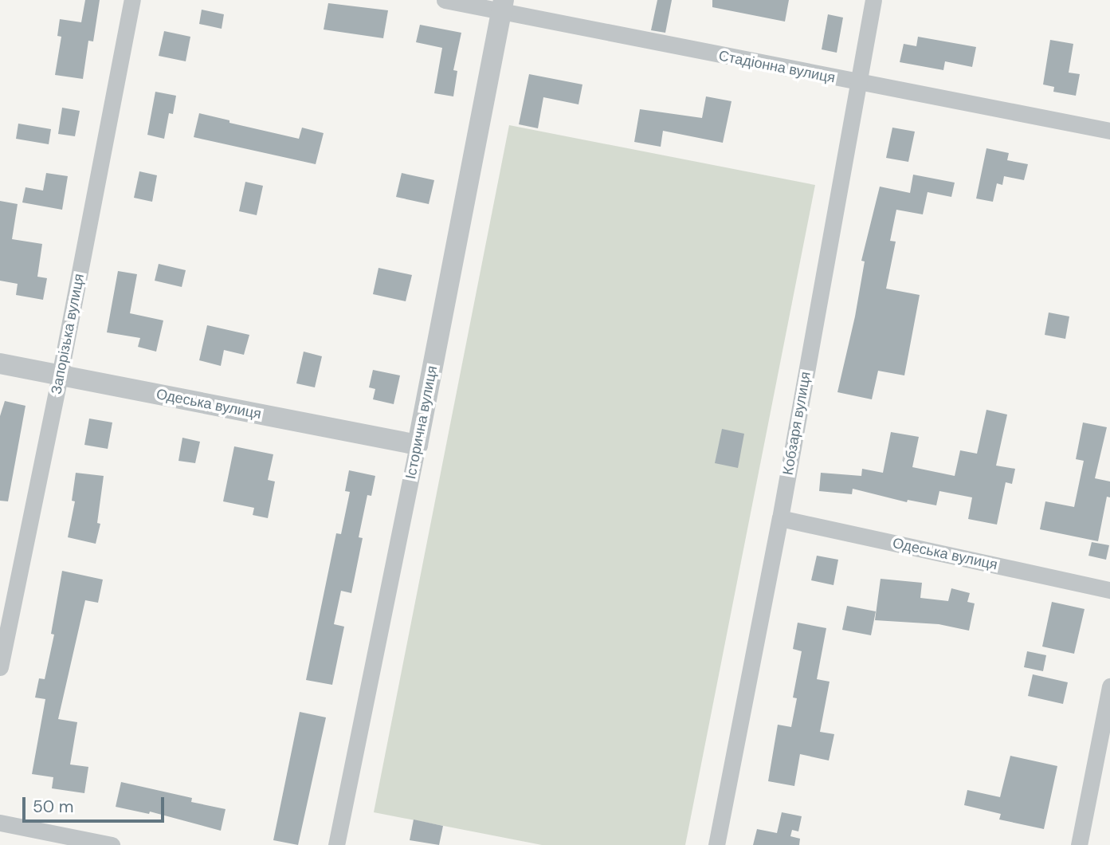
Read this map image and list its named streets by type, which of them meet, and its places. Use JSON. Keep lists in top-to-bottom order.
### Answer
{
  "streets": {
    "street": [
      "Стадіонна вулиця",
      "Запорізька вулиця",
      "Одеська вулиця",
      "Історична вулиця",
      "Кобзаря вулиця"
    ]
  },
  "crossings": [
    ["Стадіонна вулиця", "Історична вулиця"],
    ["Стадіонна вулиця", "Кобзаря вулиця"],
    ["Запорізька вулиця", "Одеська вулиця"],
    ["Одеська вулиця", "Історична вулиця"],
    ["Одеська вулиця", "Кобзаря вулиця"]
  ],
  "scale_bar": "50 m"
}
